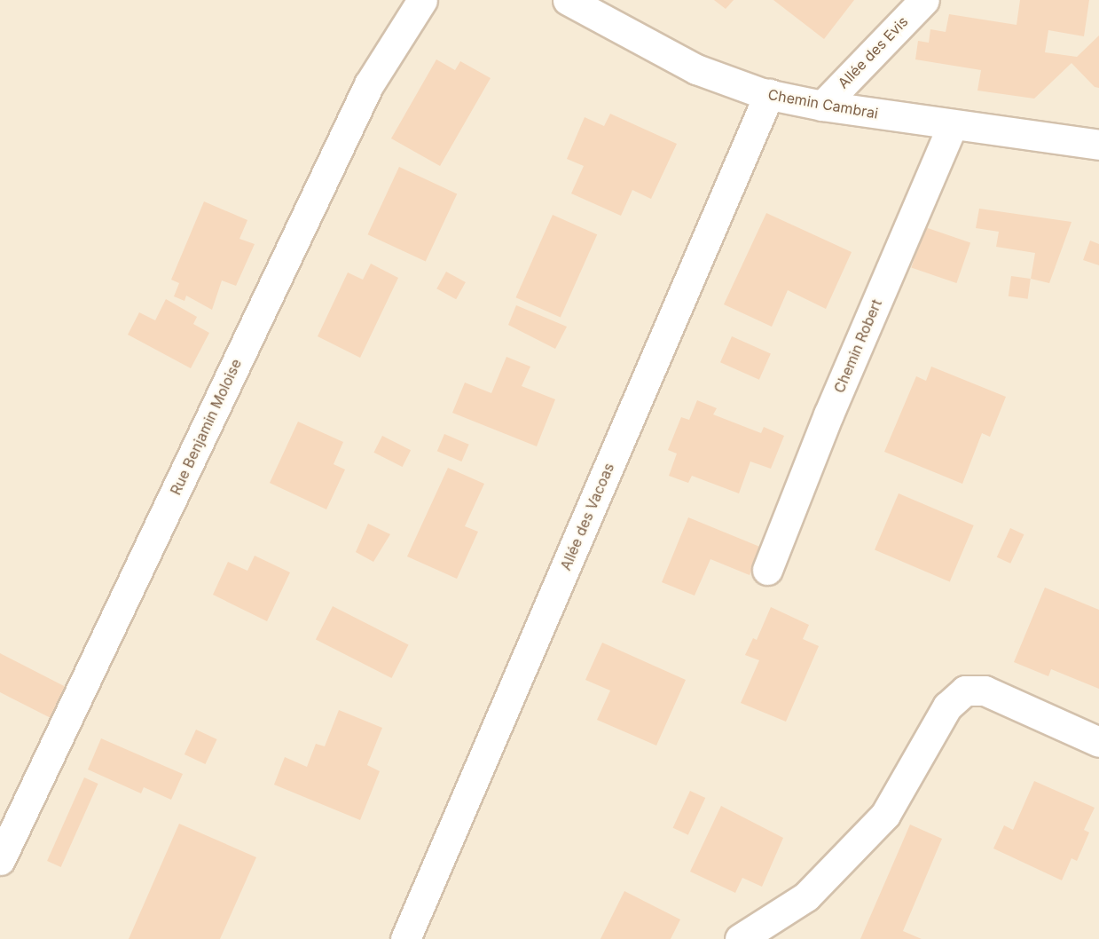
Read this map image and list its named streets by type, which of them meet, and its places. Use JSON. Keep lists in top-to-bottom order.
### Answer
{
  "streets": {
    "street": [
      "Allée des Evis",
      "Chemin Cambrai",
      "Chemin Robert",
      "Rue Benjamin Moloise",
      "Allée des Vacoas"
    ]
  },
  "crossings": [
    ["Allée des Evis", "Chemin Cambrai"],
    ["Chemin Cambrai", "Chemin Robert"],
    ["Chemin Cambrai", "Allée des Vacoas"]
  ]
}
